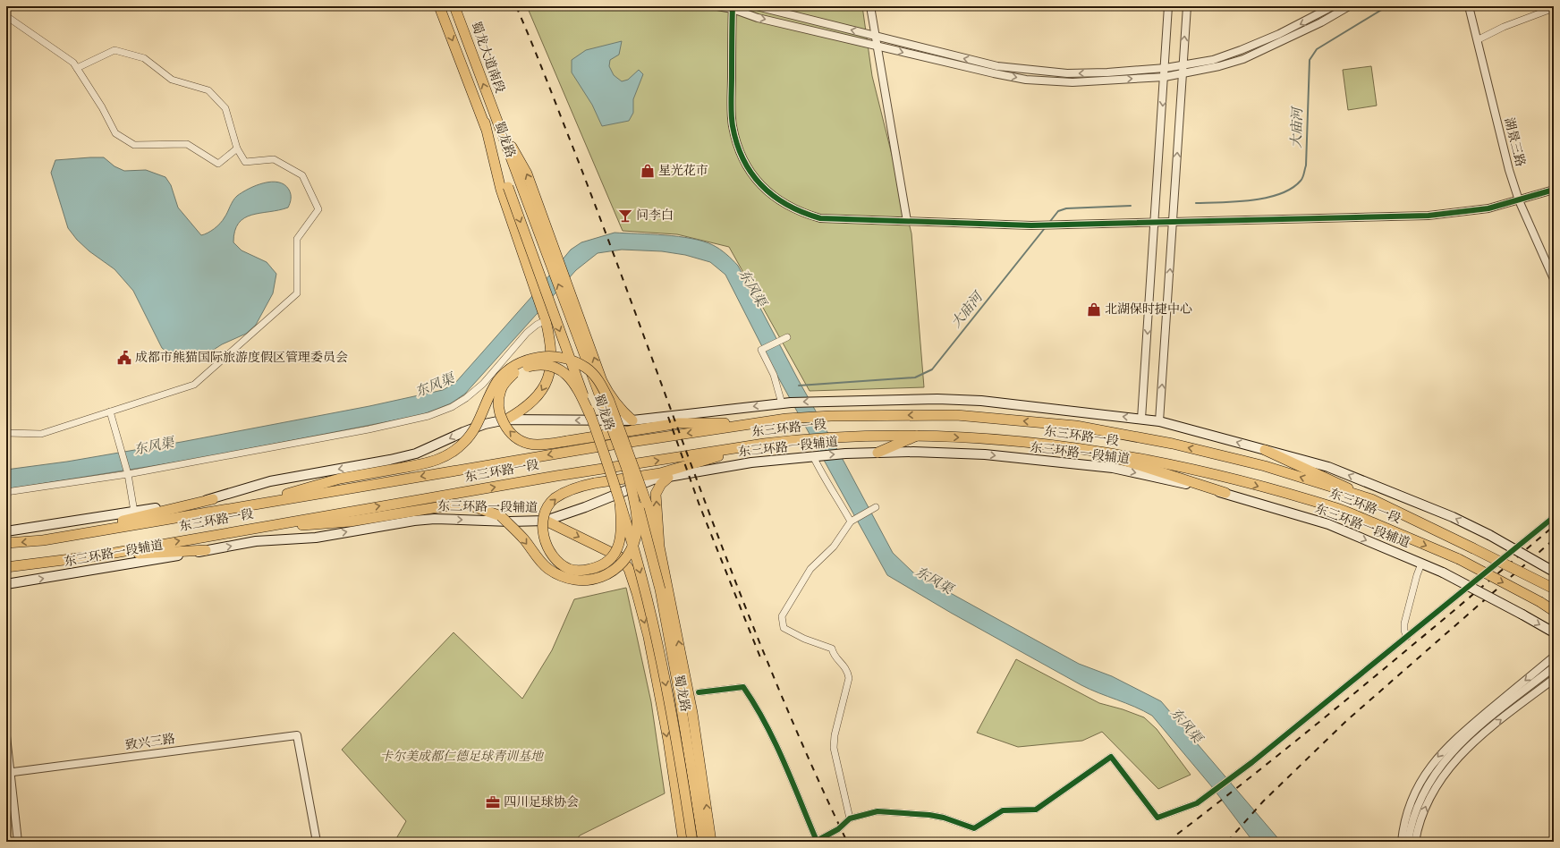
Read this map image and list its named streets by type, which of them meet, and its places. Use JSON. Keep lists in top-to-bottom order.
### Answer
{
  "streets": {
    "main road": [
      "蜀龙大道南段",
      "蜀龙路",
      "东三环路一段",
      "东三环路一段辅道"
    ],
    "street": ["湖景三路", "致兴三路"]
  },
  "crossings": [
    ["蜀龙大道南段", "蜀龙路"]
  ],
  "one_way": ["蜀龙大道南段"],
  "water": ["大庙河", "东风渠"],
  "parks": ["卡尔美成都仁德足球青训基地"],
  "places": {
    "shop": ["星光花市", "北湖保时捷中心"],
    "bar": ["问李白"],
    "public building": ["成都市熊猫国际旅游度假区管理委员会"],
    "office": ["四川足球协会"]
  }
}
